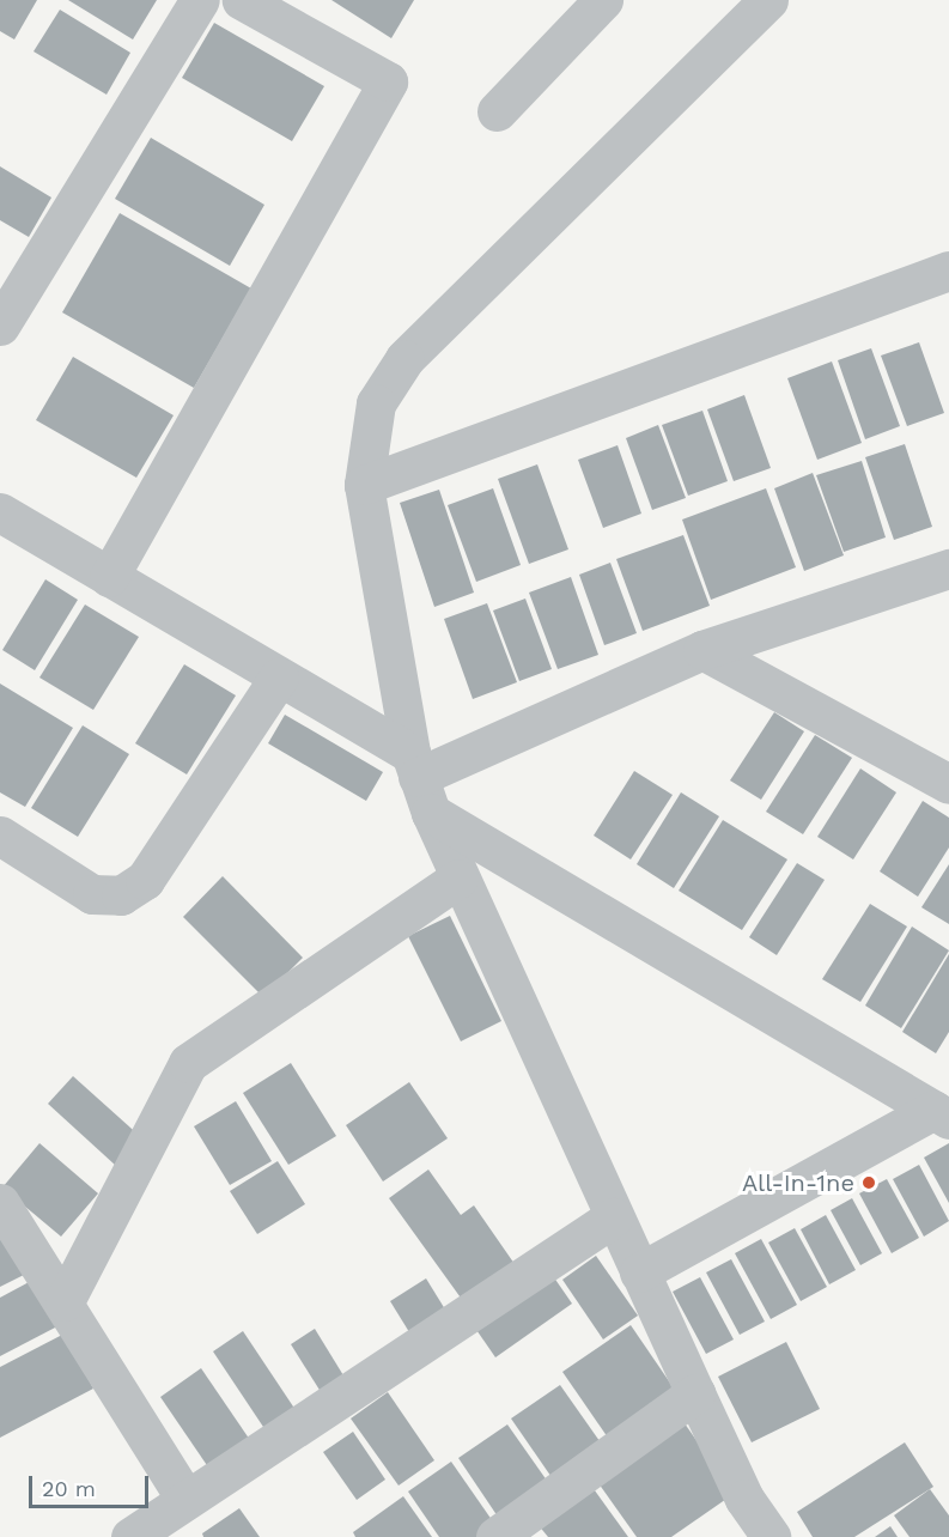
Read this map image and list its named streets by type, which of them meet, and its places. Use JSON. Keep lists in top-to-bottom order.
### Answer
{
  "places": ["All-In-1ne"],
  "scale_bar": "20 m"
}
